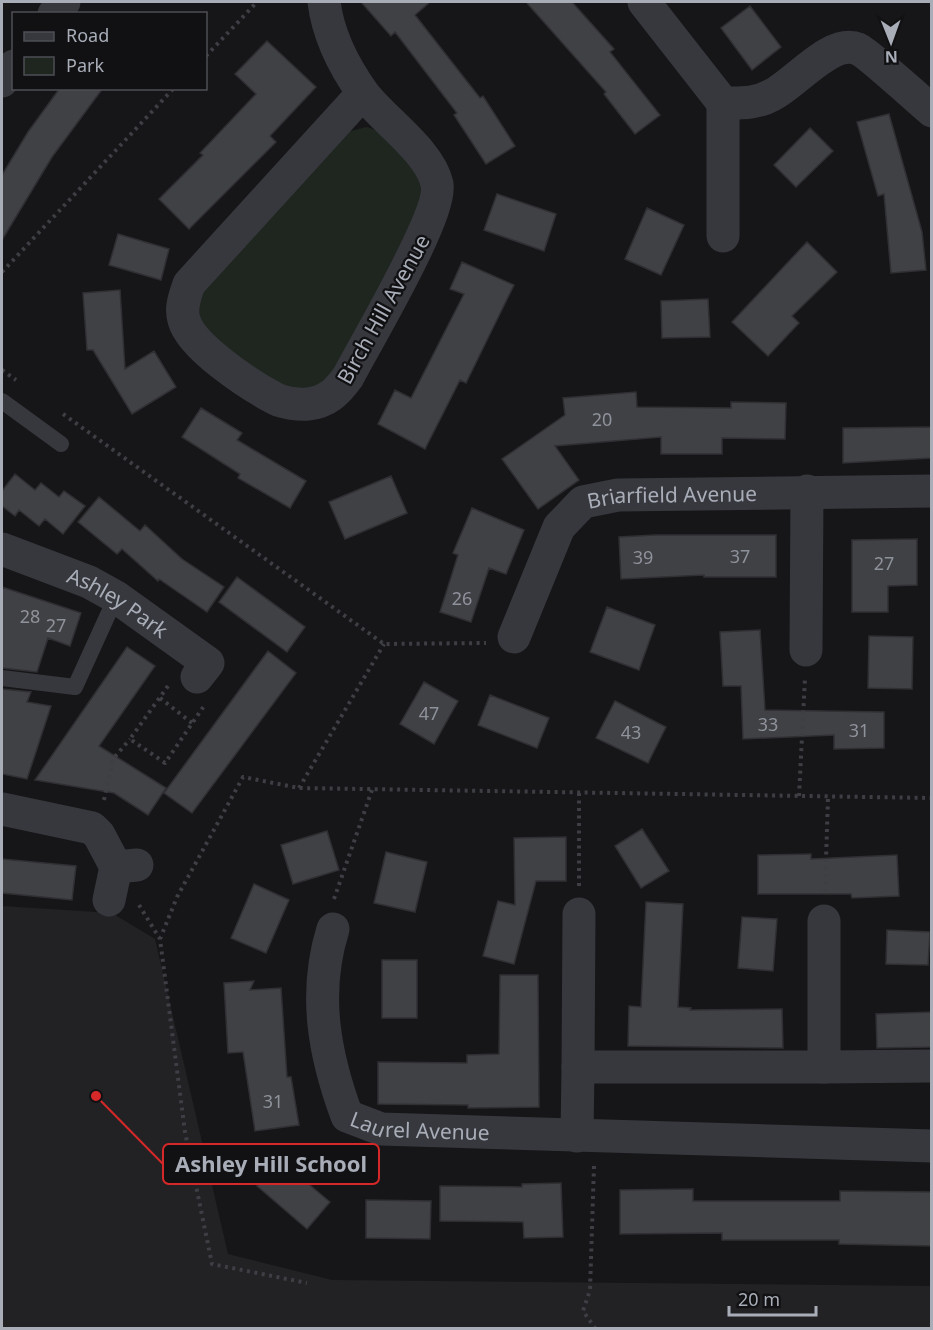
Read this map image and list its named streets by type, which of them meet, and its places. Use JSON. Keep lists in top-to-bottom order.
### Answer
{
  "streets": {
    "street": [
      "Birch Hill Avenue",
      "Briarfield Avenue",
      "Ashley Park",
      "Laurel Avenue"
    ]
  },
  "places": ["Ashley Hill School"],
  "house_numbers": [
    "20",
    "37",
    "39",
    "27",
    "26",
    "28",
    "27",
    "47",
    "33",
    "31",
    "43",
    "31"
  ],
  "legend": ["Road", "Park"],
  "scale_bar": "20 m",
  "north": "bottom"
}
